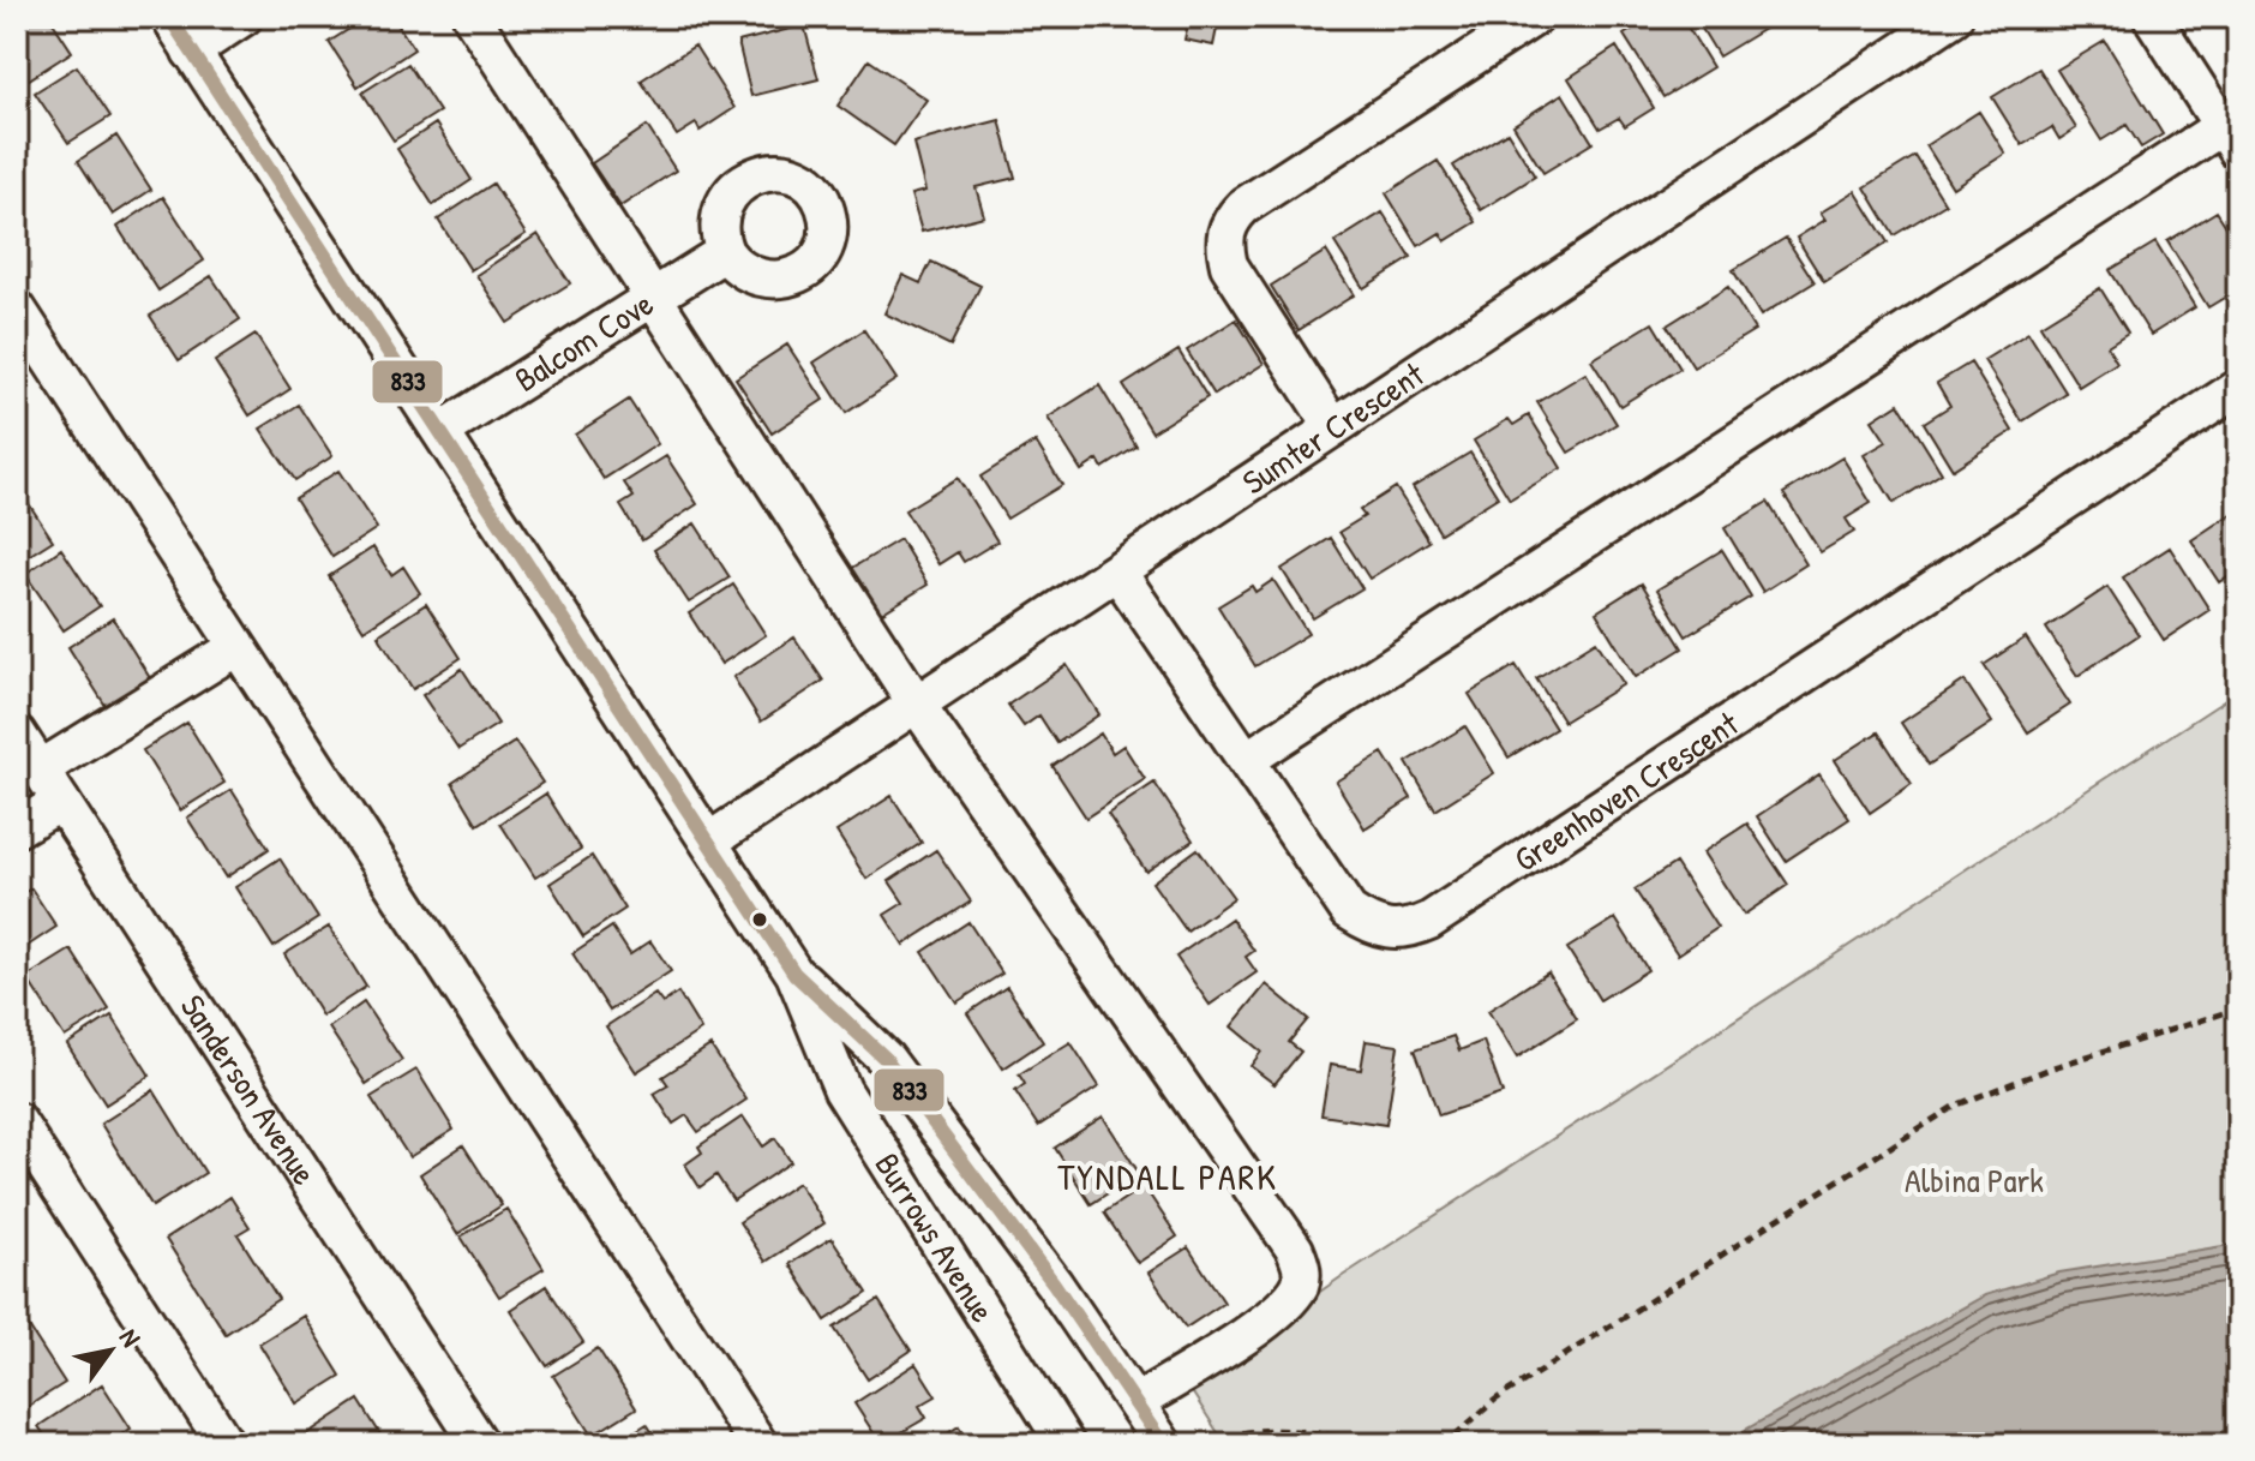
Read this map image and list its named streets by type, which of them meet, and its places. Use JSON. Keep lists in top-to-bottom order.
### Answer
{
  "streets": {
    "street": [
      "Balcom Cove",
      "Sumter Crescent",
      "Greenhoven Crescent",
      "Sanderson Avenue",
      "Burrows Avenue"
    ]
  },
  "crossings": [
    ["Balcom Cove", "Burrows Avenue"],
    ["Sumter Crescent", "Greenhoven Crescent"],
    ["Sumter Crescent", "Burrows Avenue"]
  ],
  "districts": ["TYNDALL PARK"],
  "parks": ["Albina Park"],
  "lines": ["transit line 833"],
  "north": "top right"
}
